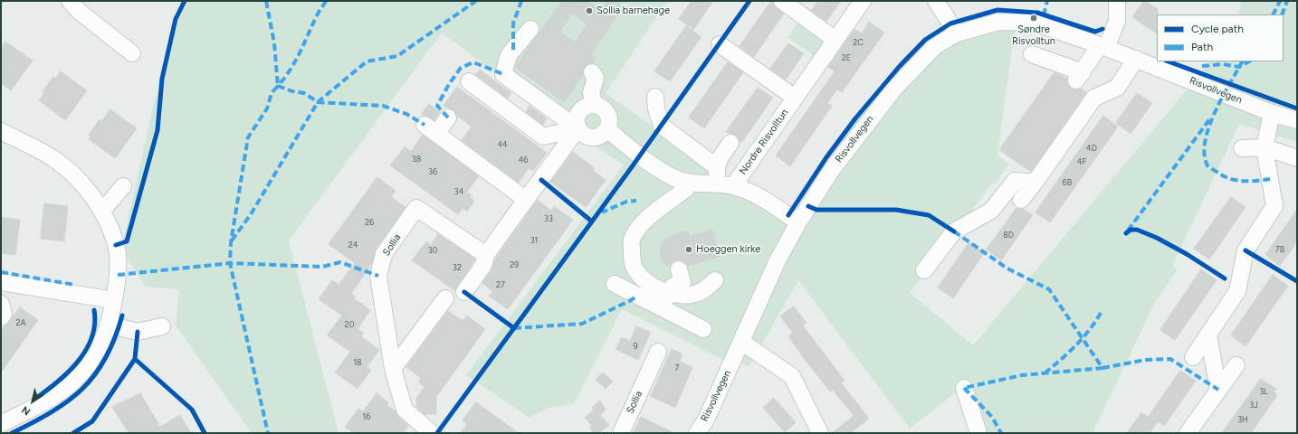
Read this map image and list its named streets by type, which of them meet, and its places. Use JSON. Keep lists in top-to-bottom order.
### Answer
{
  "streets": {
    "street": ["Risvollvegen", "Nordre Risvolltun", "Sollia"]
  },
  "crossings": [
    ["Risvollvegen", "Nordre Risvolltun"]
  ],
  "places": ["Sollia barnehage", "Søndre Risvolltun", "Hoeggen kirke"],
  "house_numbers": [
    "2C",
    "2E",
    "44",
    "4D",
    "38",
    "46",
    "4F",
    "36",
    "6B",
    "34",
    "33",
    "26",
    "8D",
    "31",
    "24",
    "7B",
    "30",
    "29",
    "32",
    "27",
    "2A",
    "20",
    "9",
    "18",
    "7",
    "3L",
    "3J",
    "16",
    "3H"
  ],
  "legend": ["Cycle path", "Path"],
  "north": "bottom left"
}
